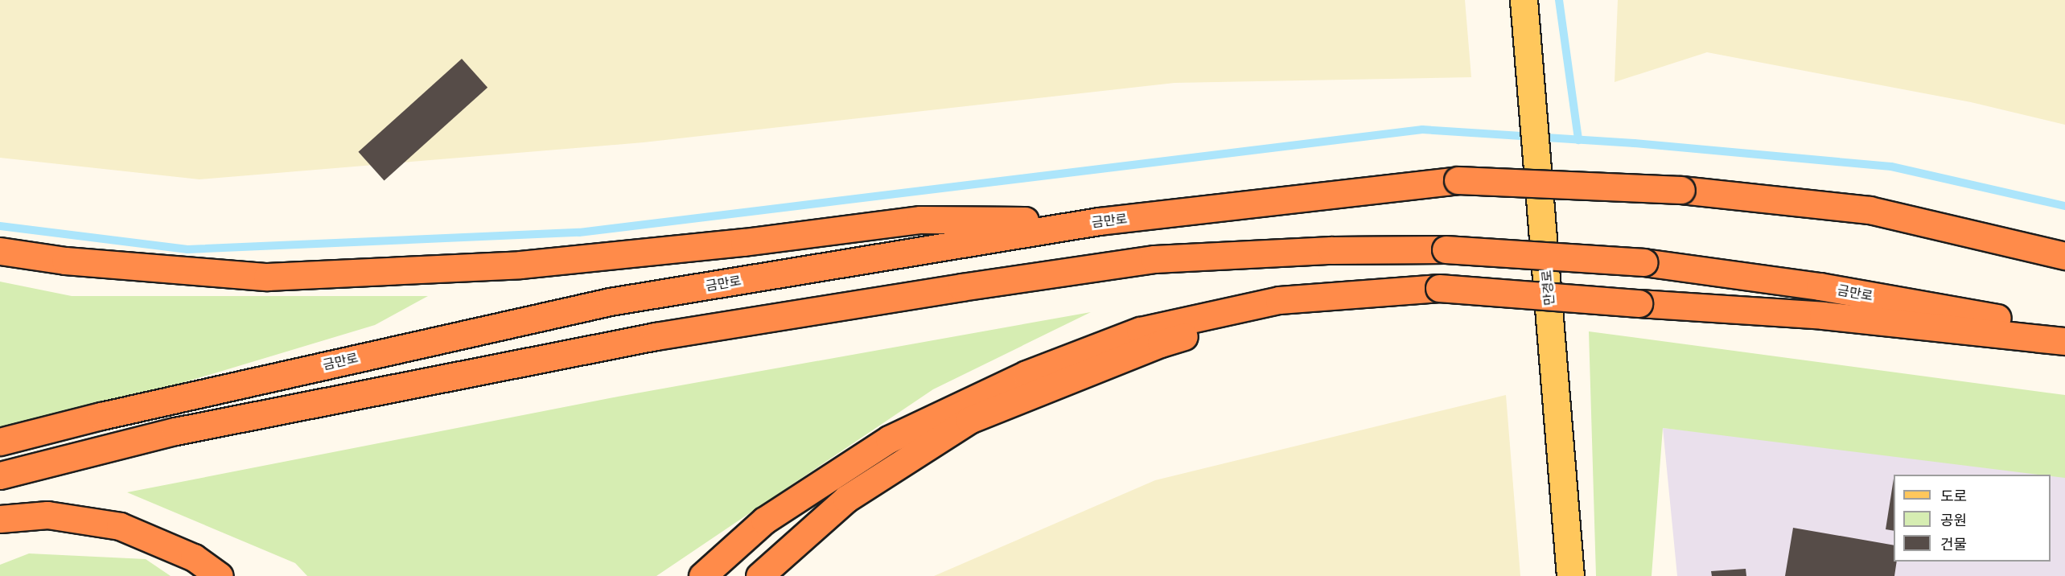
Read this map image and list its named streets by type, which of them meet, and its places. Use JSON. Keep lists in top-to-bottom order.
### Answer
{
  "streets": {
    "highway": ["금만로"],
    "main road": ["만경로"]
  },
  "legend": ["도로", "공원", "건물"]
}
